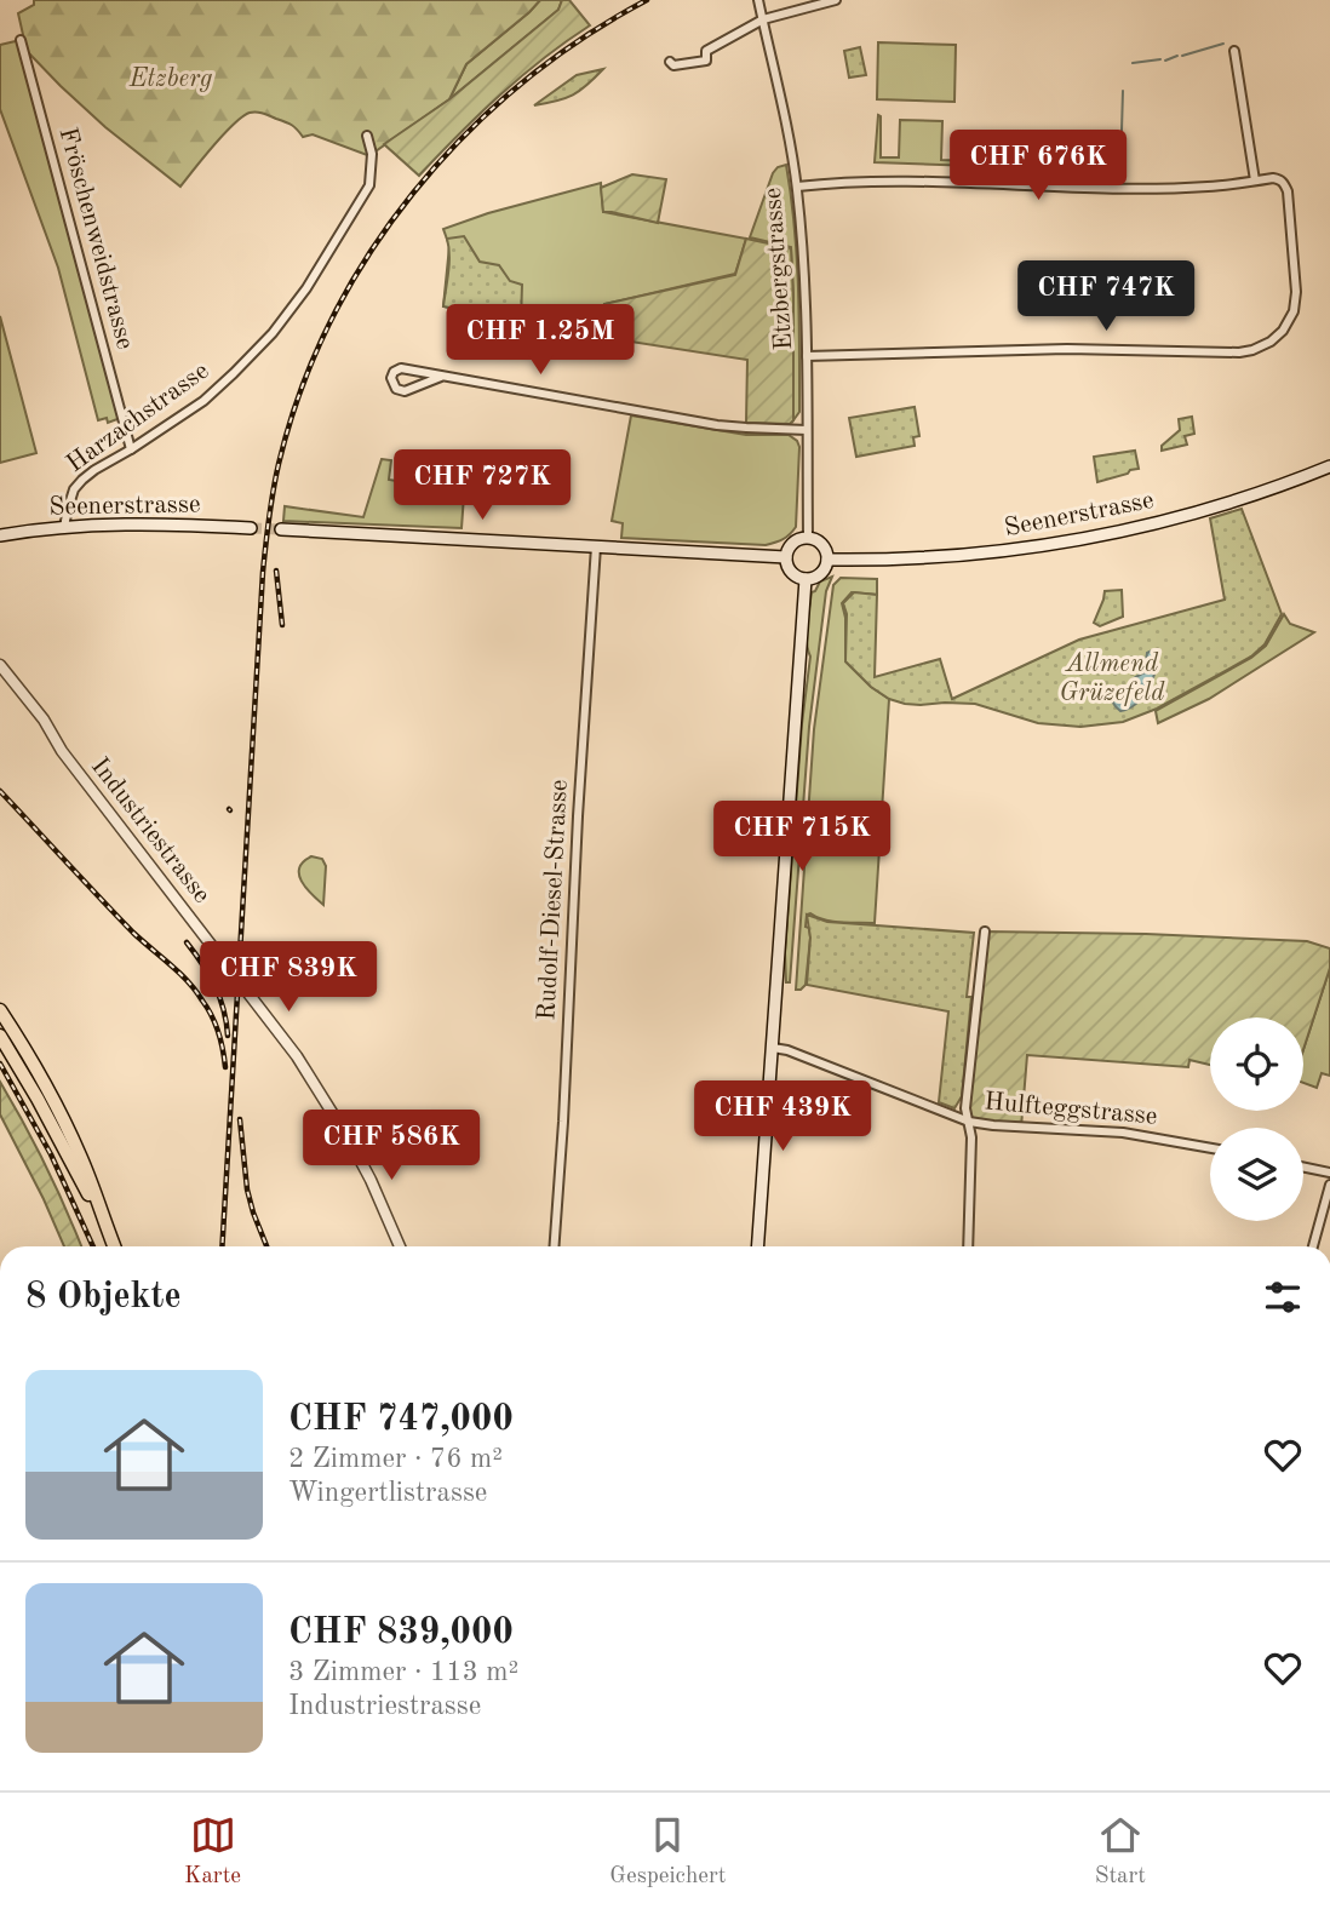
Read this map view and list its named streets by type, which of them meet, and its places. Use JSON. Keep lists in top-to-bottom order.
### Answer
{
  "streets": {
    "main road": ["Seenerstrasse"],
    "street": [
      "Fröschenweidstrasse",
      "Etzbergstrasse",
      "Harzachstrasse",
      "Industriestrasse",
      "Rudolf-Diesel-Strasse",
      "Hulfteggstrasse"
    ]
  },
  "crossings": [
    ["Fröschenweidstrasse", "Harzachstrasse"],
    ["Etzbergstrasse", "Seenerstrasse"],
    ["Harzachstrasse", "Seenerstrasse"]
  ],
  "parks": ["Etzberg", "Allmend Grüzefeld"],
  "page": {
    "price": [
      "CHF 676K",
      "CHF 747K",
      "CHF 1.25M",
      "CHF 727K",
      "CHF 715K",
      "CHF 839K",
      "CHF 439K",
      "CHF 586K"
    ],
    "heading": "8 Objekte",
    "list": [
      {
        "name": "CHF 747,000",
        "note": "2 Zimmer · 76 m² · Wingertlistrasse"
      },
      {
        "name": "CHF 839,000",
        "note": "3 Zimmer · 113 m² · Industriestrasse"
      }
    ],
    "tabs": ["Karte", "Gespeichert", "Start"]
  }
}
